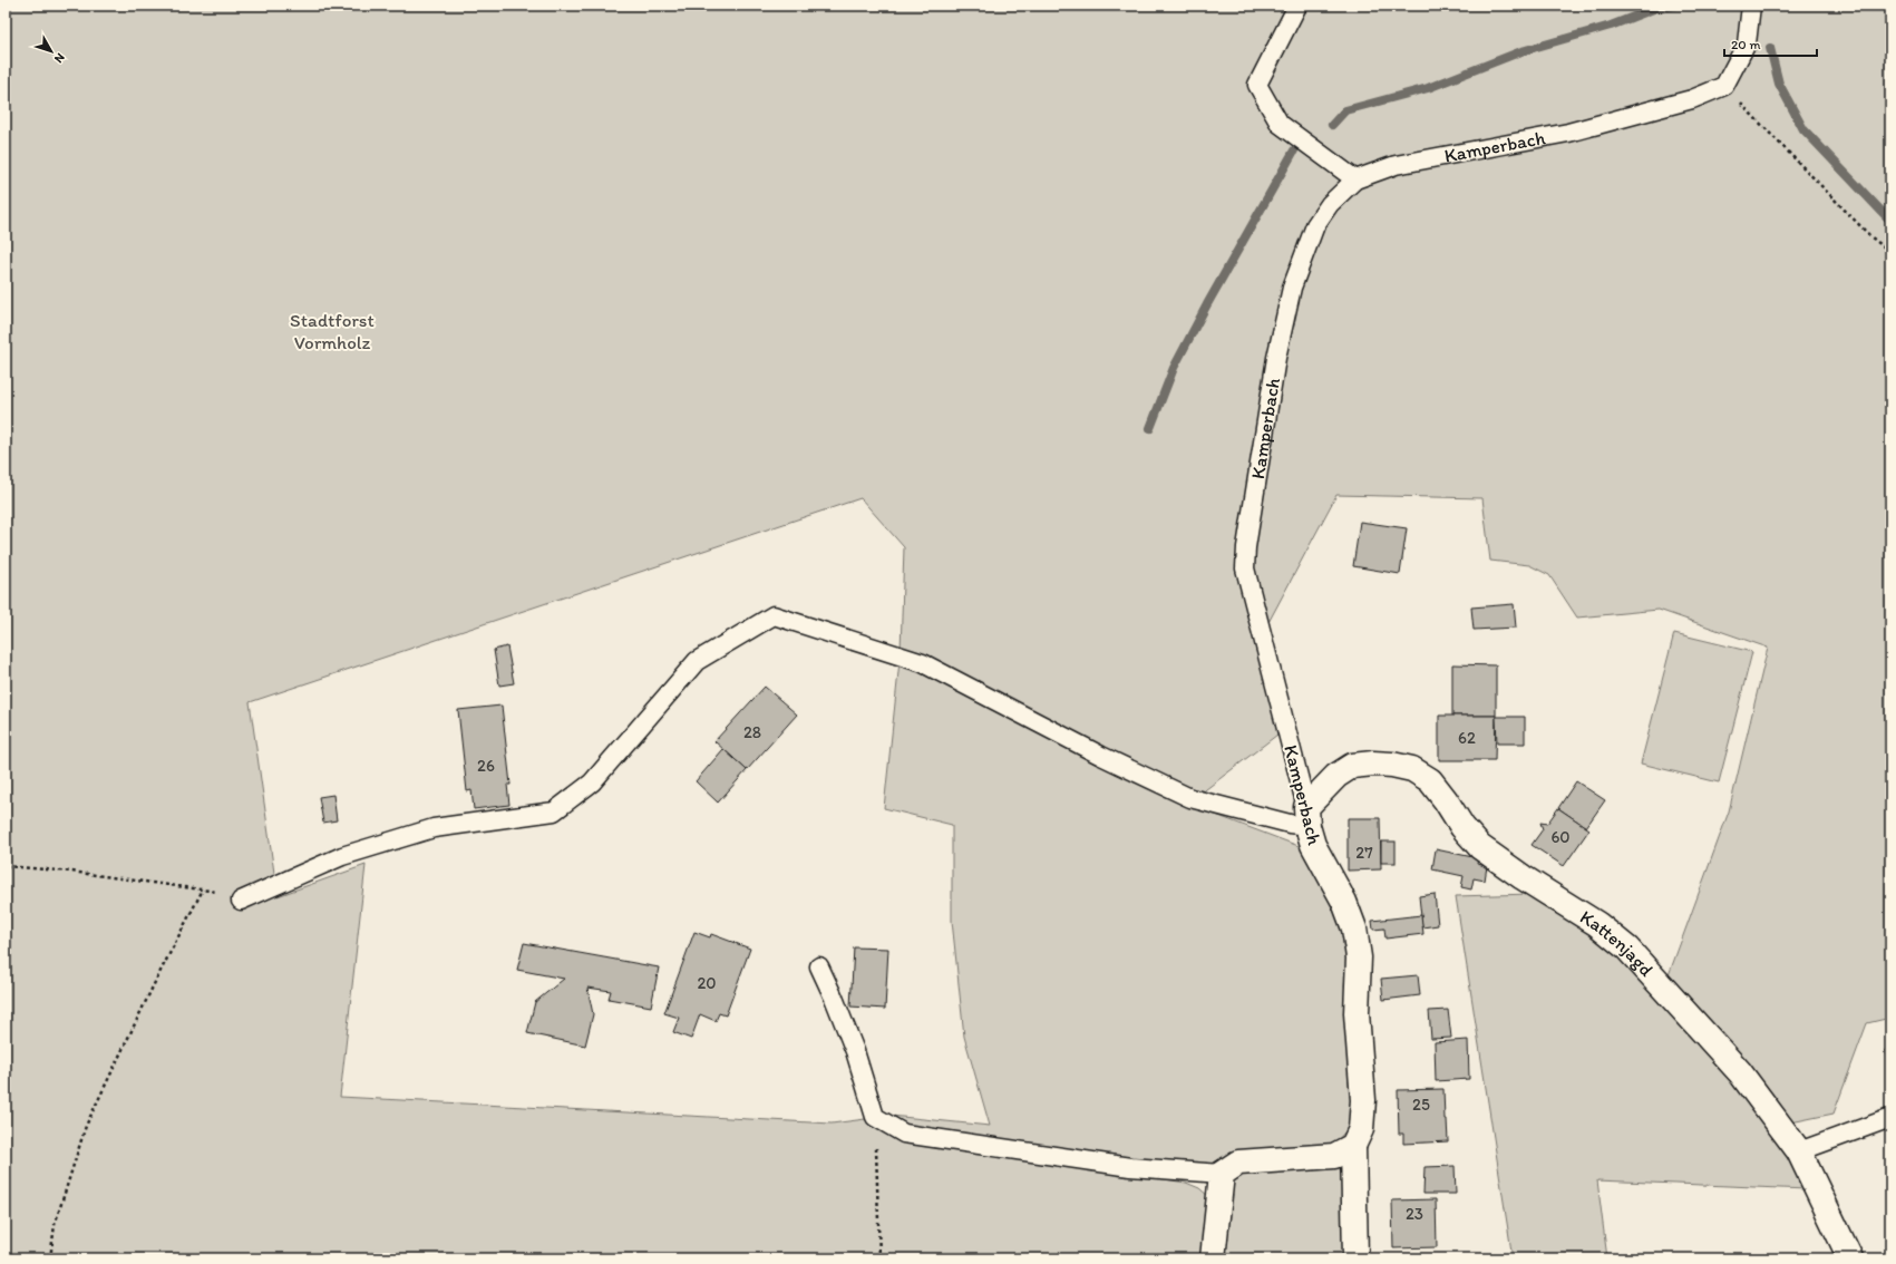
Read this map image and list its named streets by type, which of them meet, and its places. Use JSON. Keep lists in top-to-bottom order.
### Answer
{
  "streets": {
    "street": ["Kamperbach", "Kattenjagd"]
  },
  "crossings": [
    ["Kamperbach", "Kattenjagd"]
  ],
  "parks": ["Stadtforst Vormholz"],
  "house_numbers": [
    "28",
    "62",
    "26",
    "60",
    "27",
    "20",
    "25",
    "23"
  ],
  "scale_bar": "20 m",
  "north": "bottom right"
}
